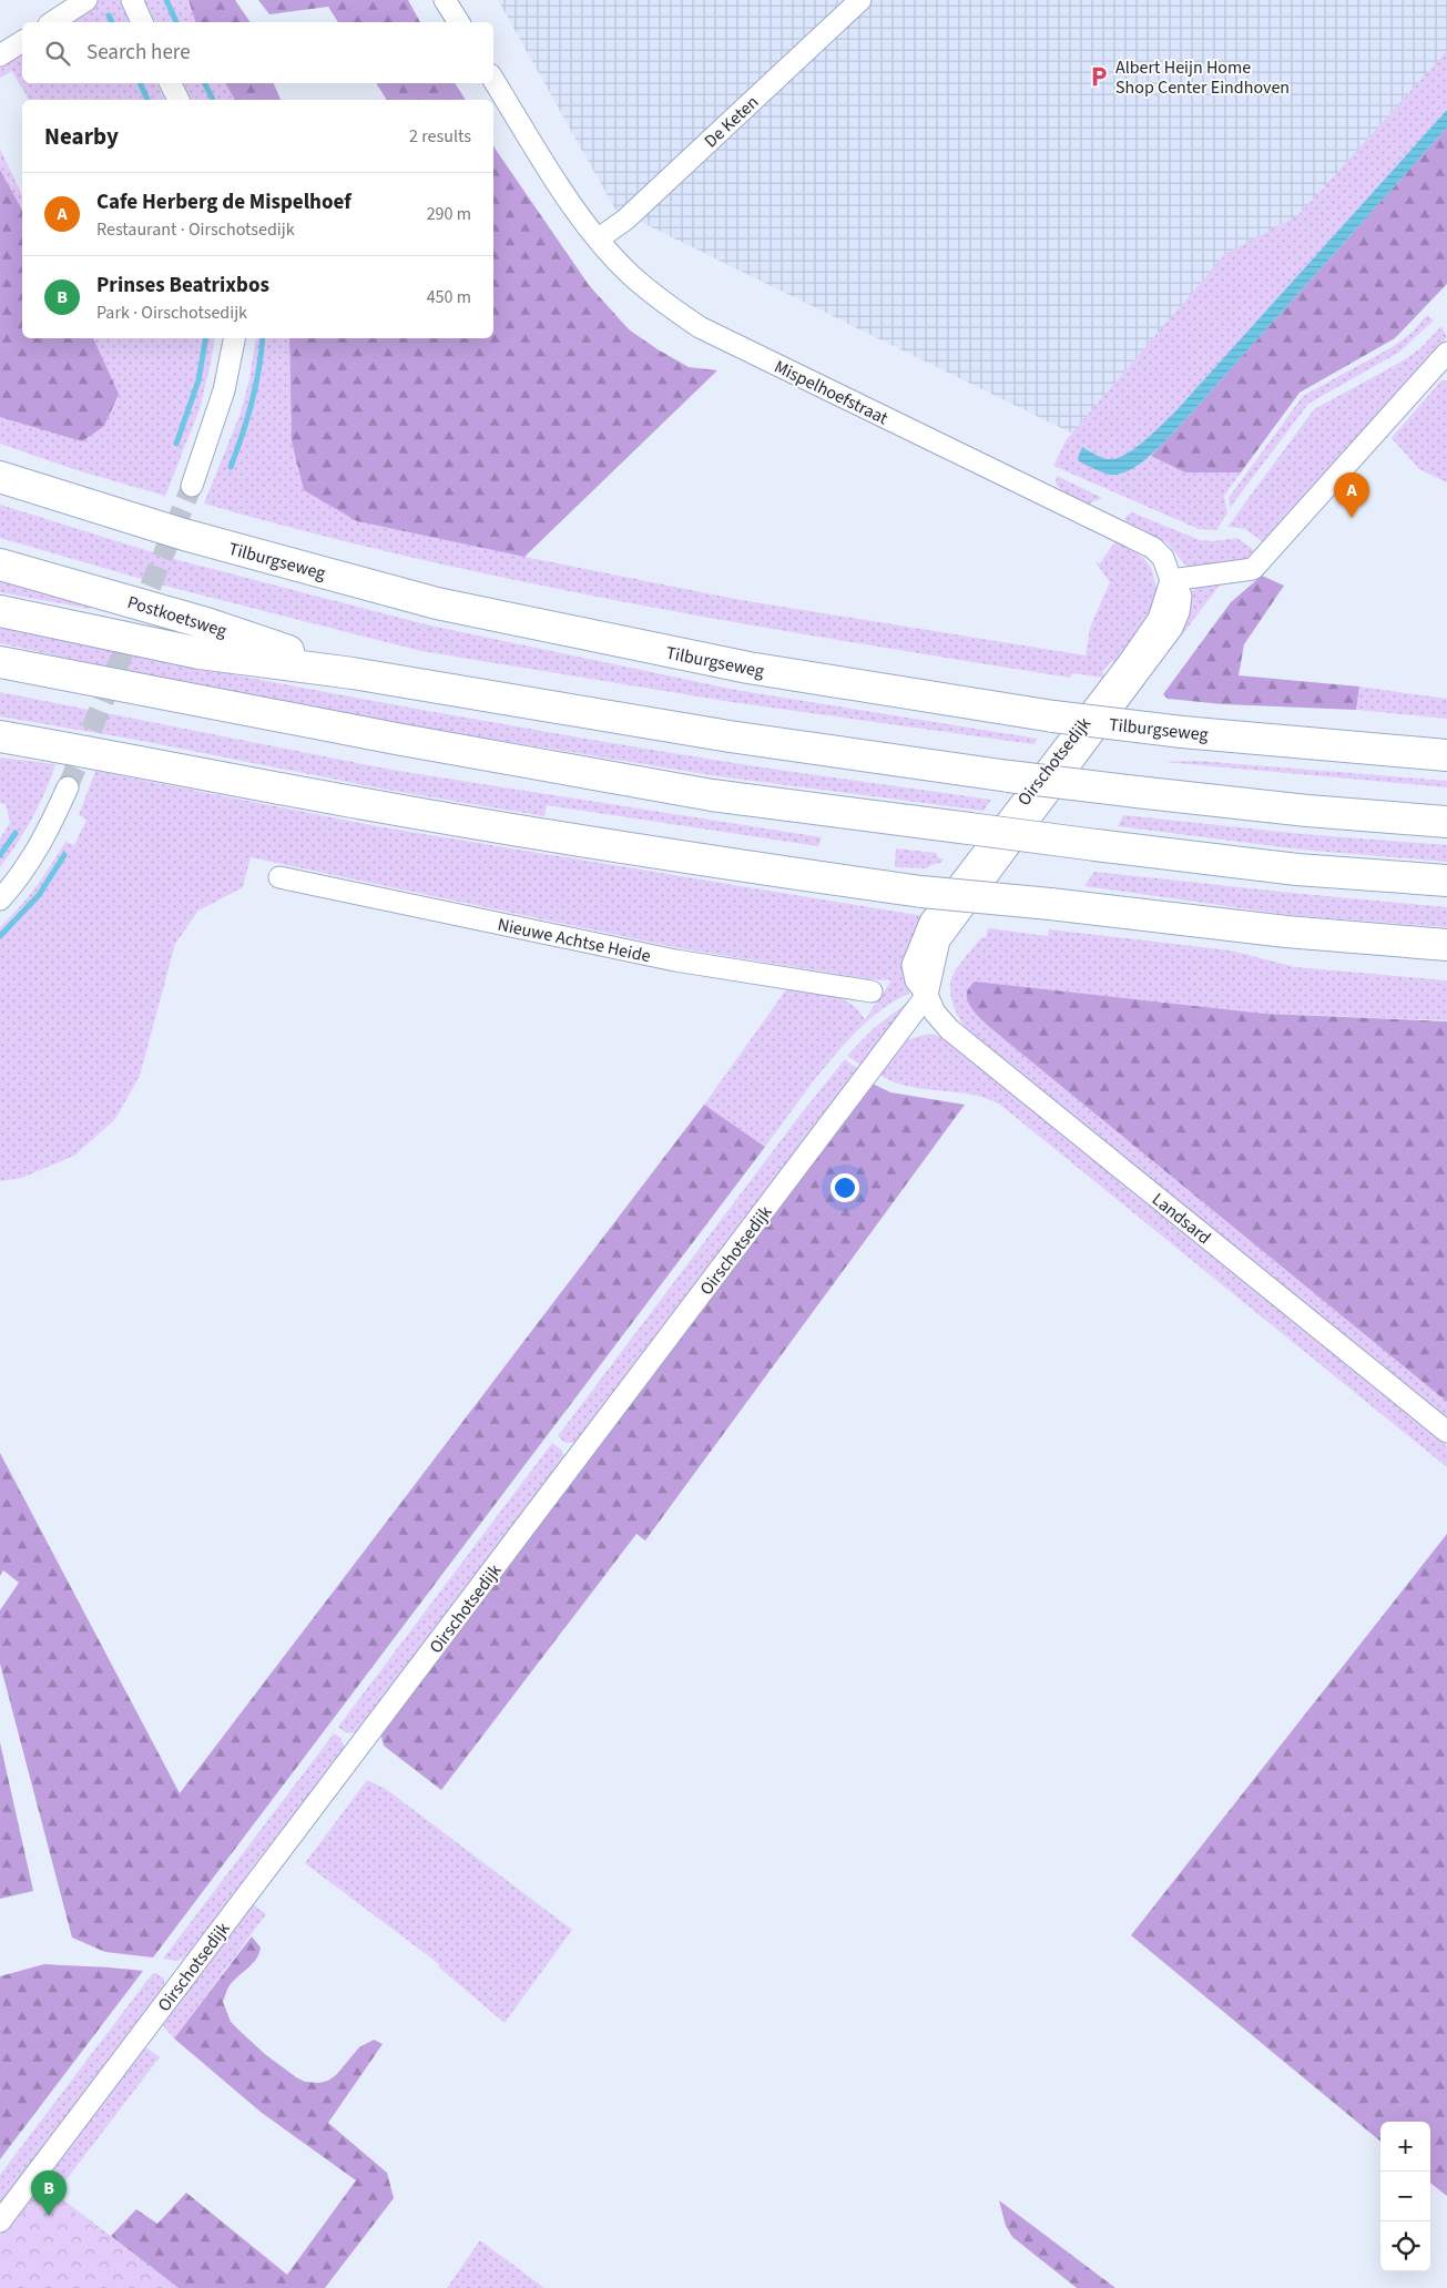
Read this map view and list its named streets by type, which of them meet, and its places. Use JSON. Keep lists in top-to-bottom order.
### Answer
{
  "streets": {
    "highway": ["Tilburgseweg", "Postkoetsweg"],
    "street": [
      "De Keten",
      "Mispelhoefstraat",
      "Oirschotsedijk",
      "Nieuwe Achtse Heide",
      "Landsard"
    ]
  },
  "crossings": [
    ["De Keten", "Mispelhoefstraat"],
    ["Mispelhoefstraat", "Oirschotsedijk"],
    ["Oirschotsedijk", "Landsard"]
  ],
  "places": {
    "parking": ["Albert Heijn Home Shop Center Eindhoven"]
  },
  "page": {
    "search": "Search here",
    "heading": ["Nearby", "2 results"],
    "list": [
      {
        "mark": "A",
        "name": "Cafe Herberg de Mispelhoef",
        "note": "Restaurant · Oirschotsedijk",
        "value": "290 m"
      },
      {
        "mark": "B",
        "name": "Prinses Beatrixbos",
        "note": "Park · Oirschotsedijk",
        "value": "450 m"
      }
    ],
    "pins": ["A", "B"],
    "map_buttons": ["+", "−"]
  }
}
